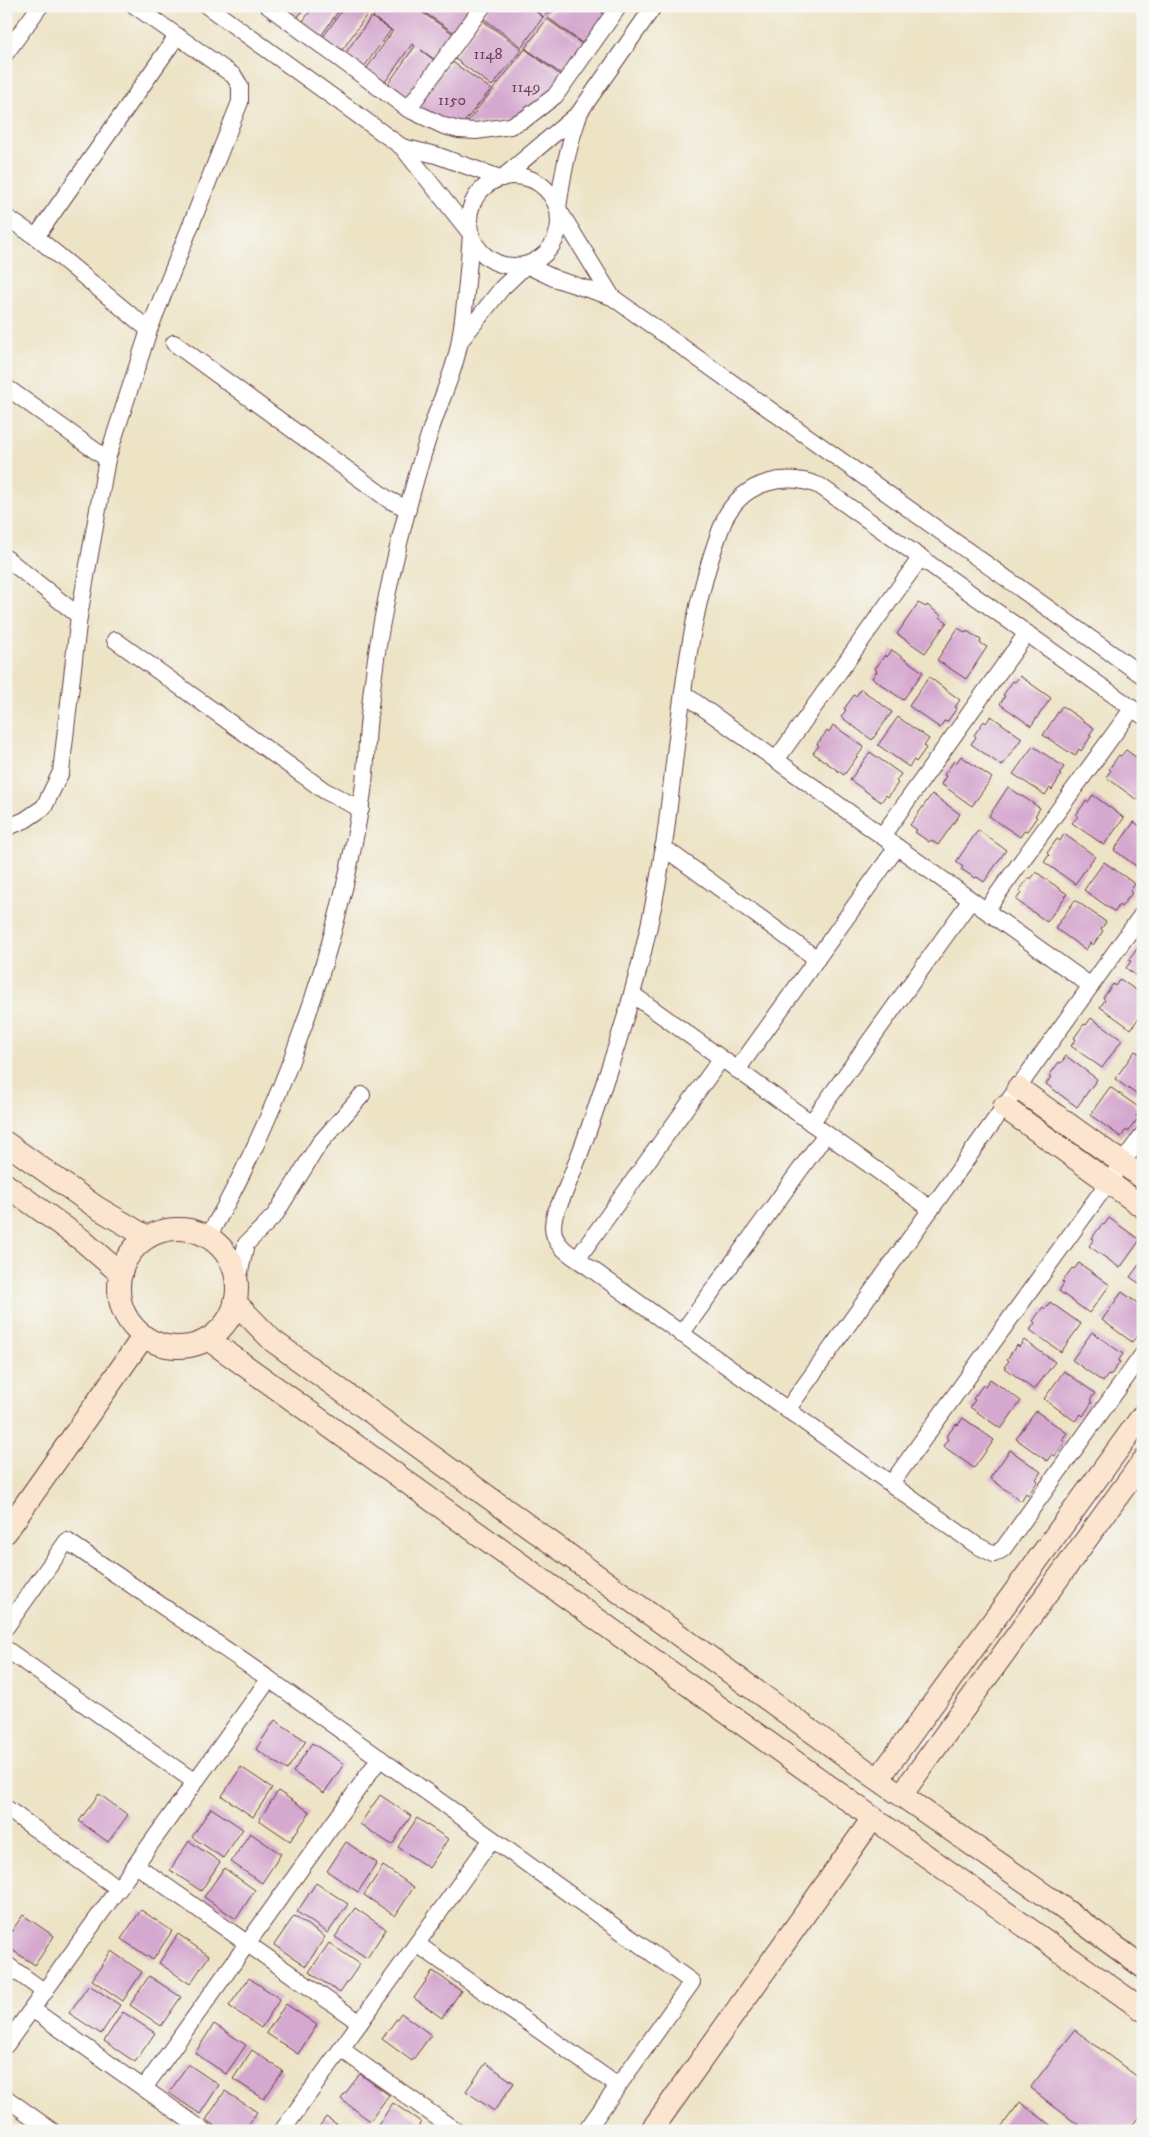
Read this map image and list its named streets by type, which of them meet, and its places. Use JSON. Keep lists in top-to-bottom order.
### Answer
{
  "house_numbers": ["1148", "1149", "1150"]
}
